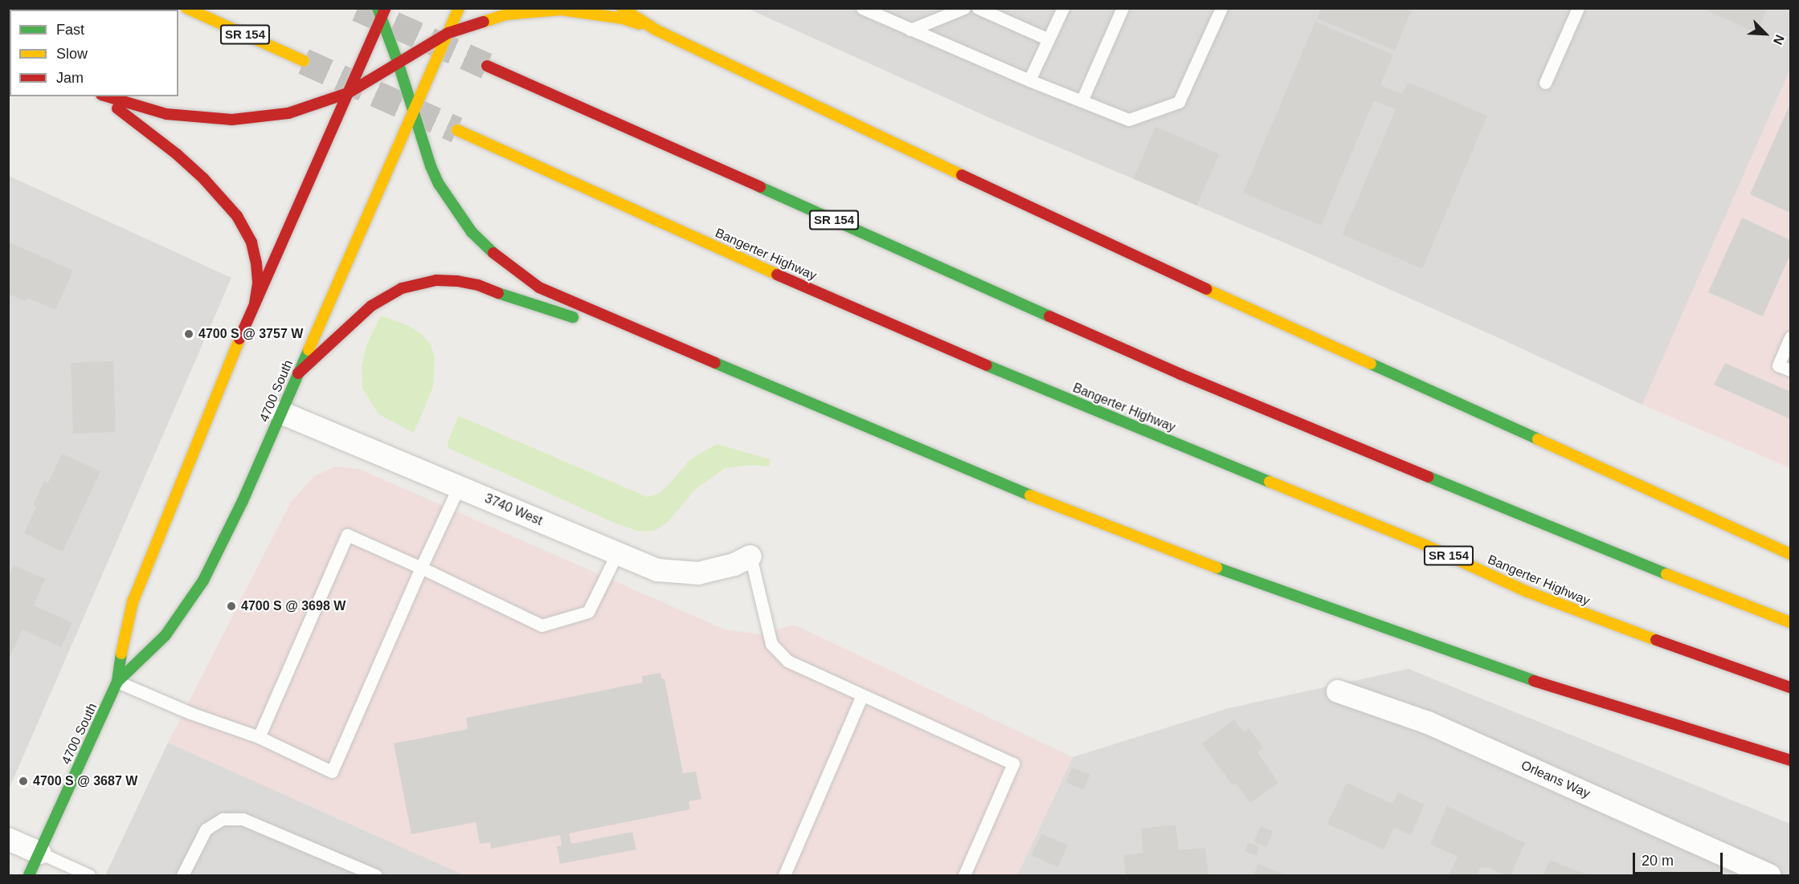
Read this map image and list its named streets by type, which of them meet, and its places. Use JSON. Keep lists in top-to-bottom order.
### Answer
{
  "streets": {
    "main road": ["SR 154", "Bangerter Highway", "4700 South"],
    "street": ["3740 West", "Orleans Way"]
  },
  "crossings": [
    ["4700 South", "3740 West"]
  ],
  "places": ["4700 S @ 3757 W", "4700 S @ 3698 W", "4700 S @ 3687 W"],
  "legend": ["Fast", "Slow", "Jam"],
  "scale_bar": "20 m",
  "north": "bottom right"
}
